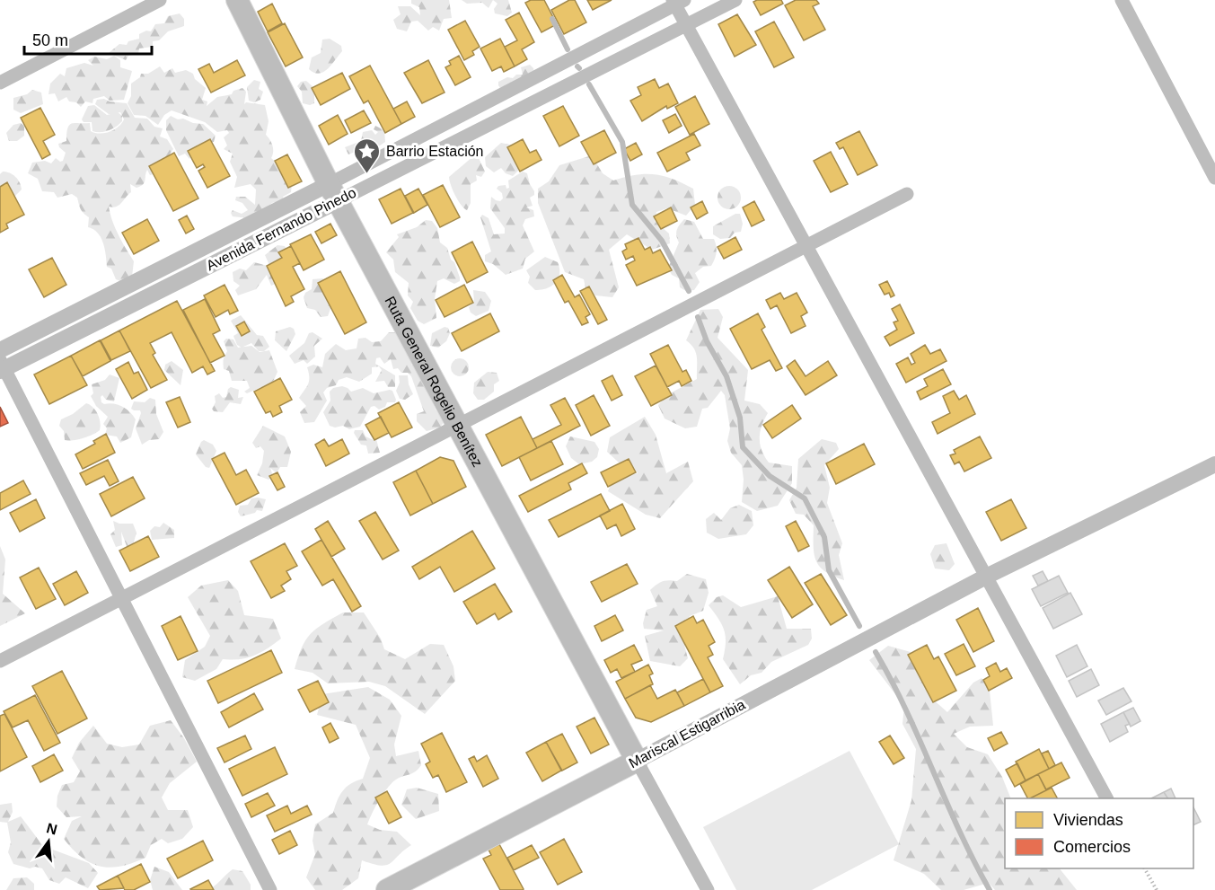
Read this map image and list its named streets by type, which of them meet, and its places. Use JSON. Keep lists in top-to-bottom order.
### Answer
{
  "streets": {
    "main road": ["Ruta General Rogelio Benítez", "Mariscal Estigarribia"],
    "street": ["Avenida Fernando Pinedo"]
  },
  "crossings": [
    ["Avenida Fernando Pinedo", "Ruta General Rogelio Benítez"],
    ["Ruta General Rogelio Benítez", "Mariscal Estigarribia"]
  ],
  "places": {
    "place": ["Barrio Estación"]
  },
  "legend": ["Viviendas", "Comercios"],
  "scale_bar": "50 m",
  "north": "top"
}
